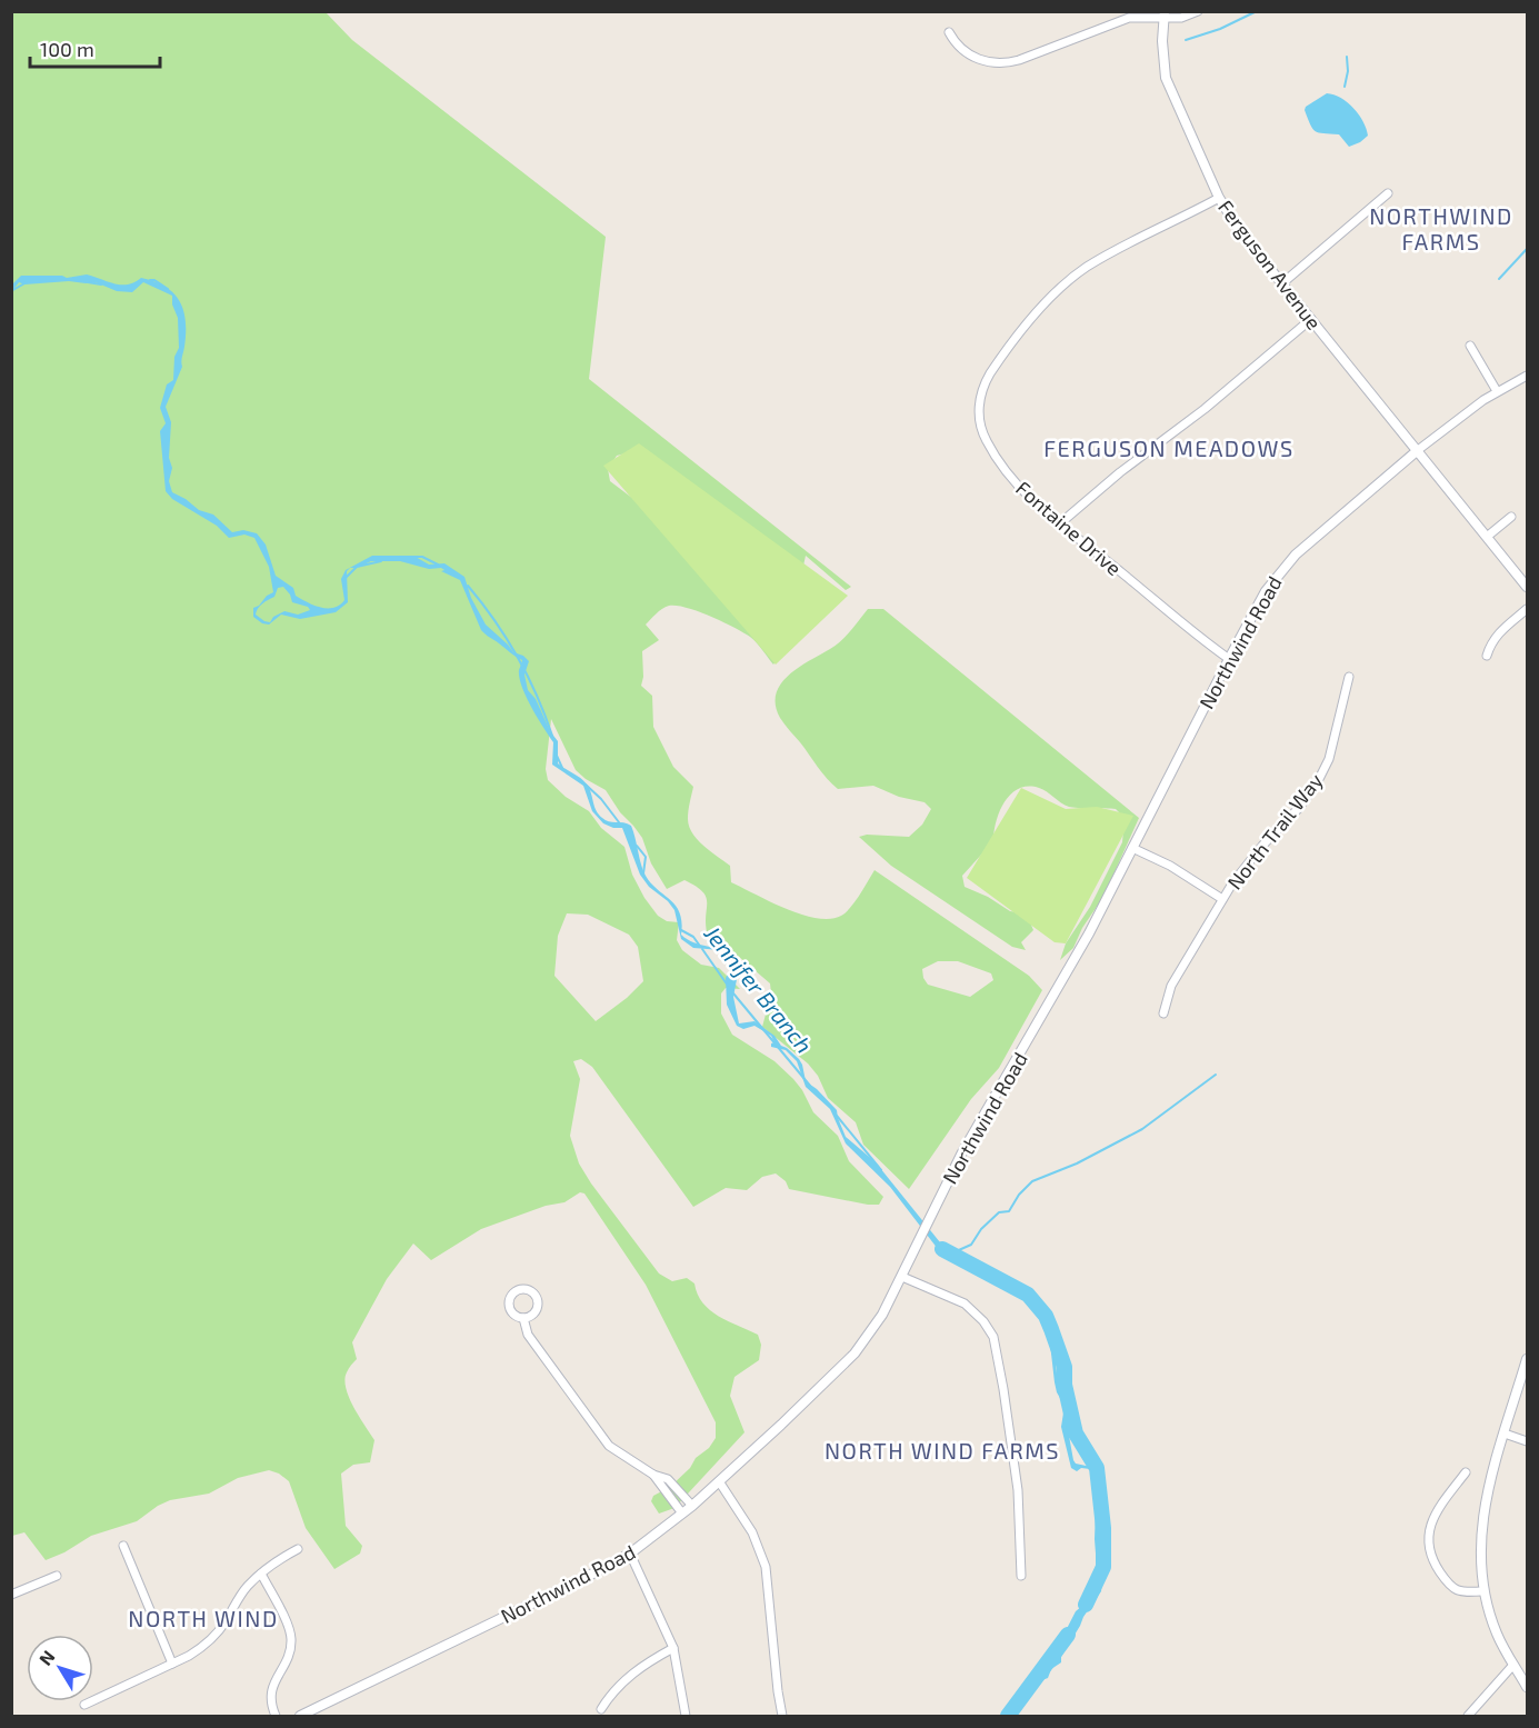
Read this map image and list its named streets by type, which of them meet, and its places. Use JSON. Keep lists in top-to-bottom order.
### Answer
{
  "streets": {
    "street": [
      "Ferguson Avenue",
      "Fontaine Drive",
      "Northwind Road",
      "North Trail Way"
    ]
  },
  "crossings": [
    ["Ferguson Avenue", "Fontaine Drive"],
    ["Ferguson Avenue", "Northwind Road"],
    ["Fontaine Drive", "Northwind Road"]
  ],
  "districts": [
    "NORTHWIND FARMS",
    "FERGUSON MEADOWS",
    "NORTH WIND FARMS",
    "NORTH WIND"
  ],
  "water": ["Jennifer Branch"],
  "scale_bar": "100 m",
  "north": "top left"
}
